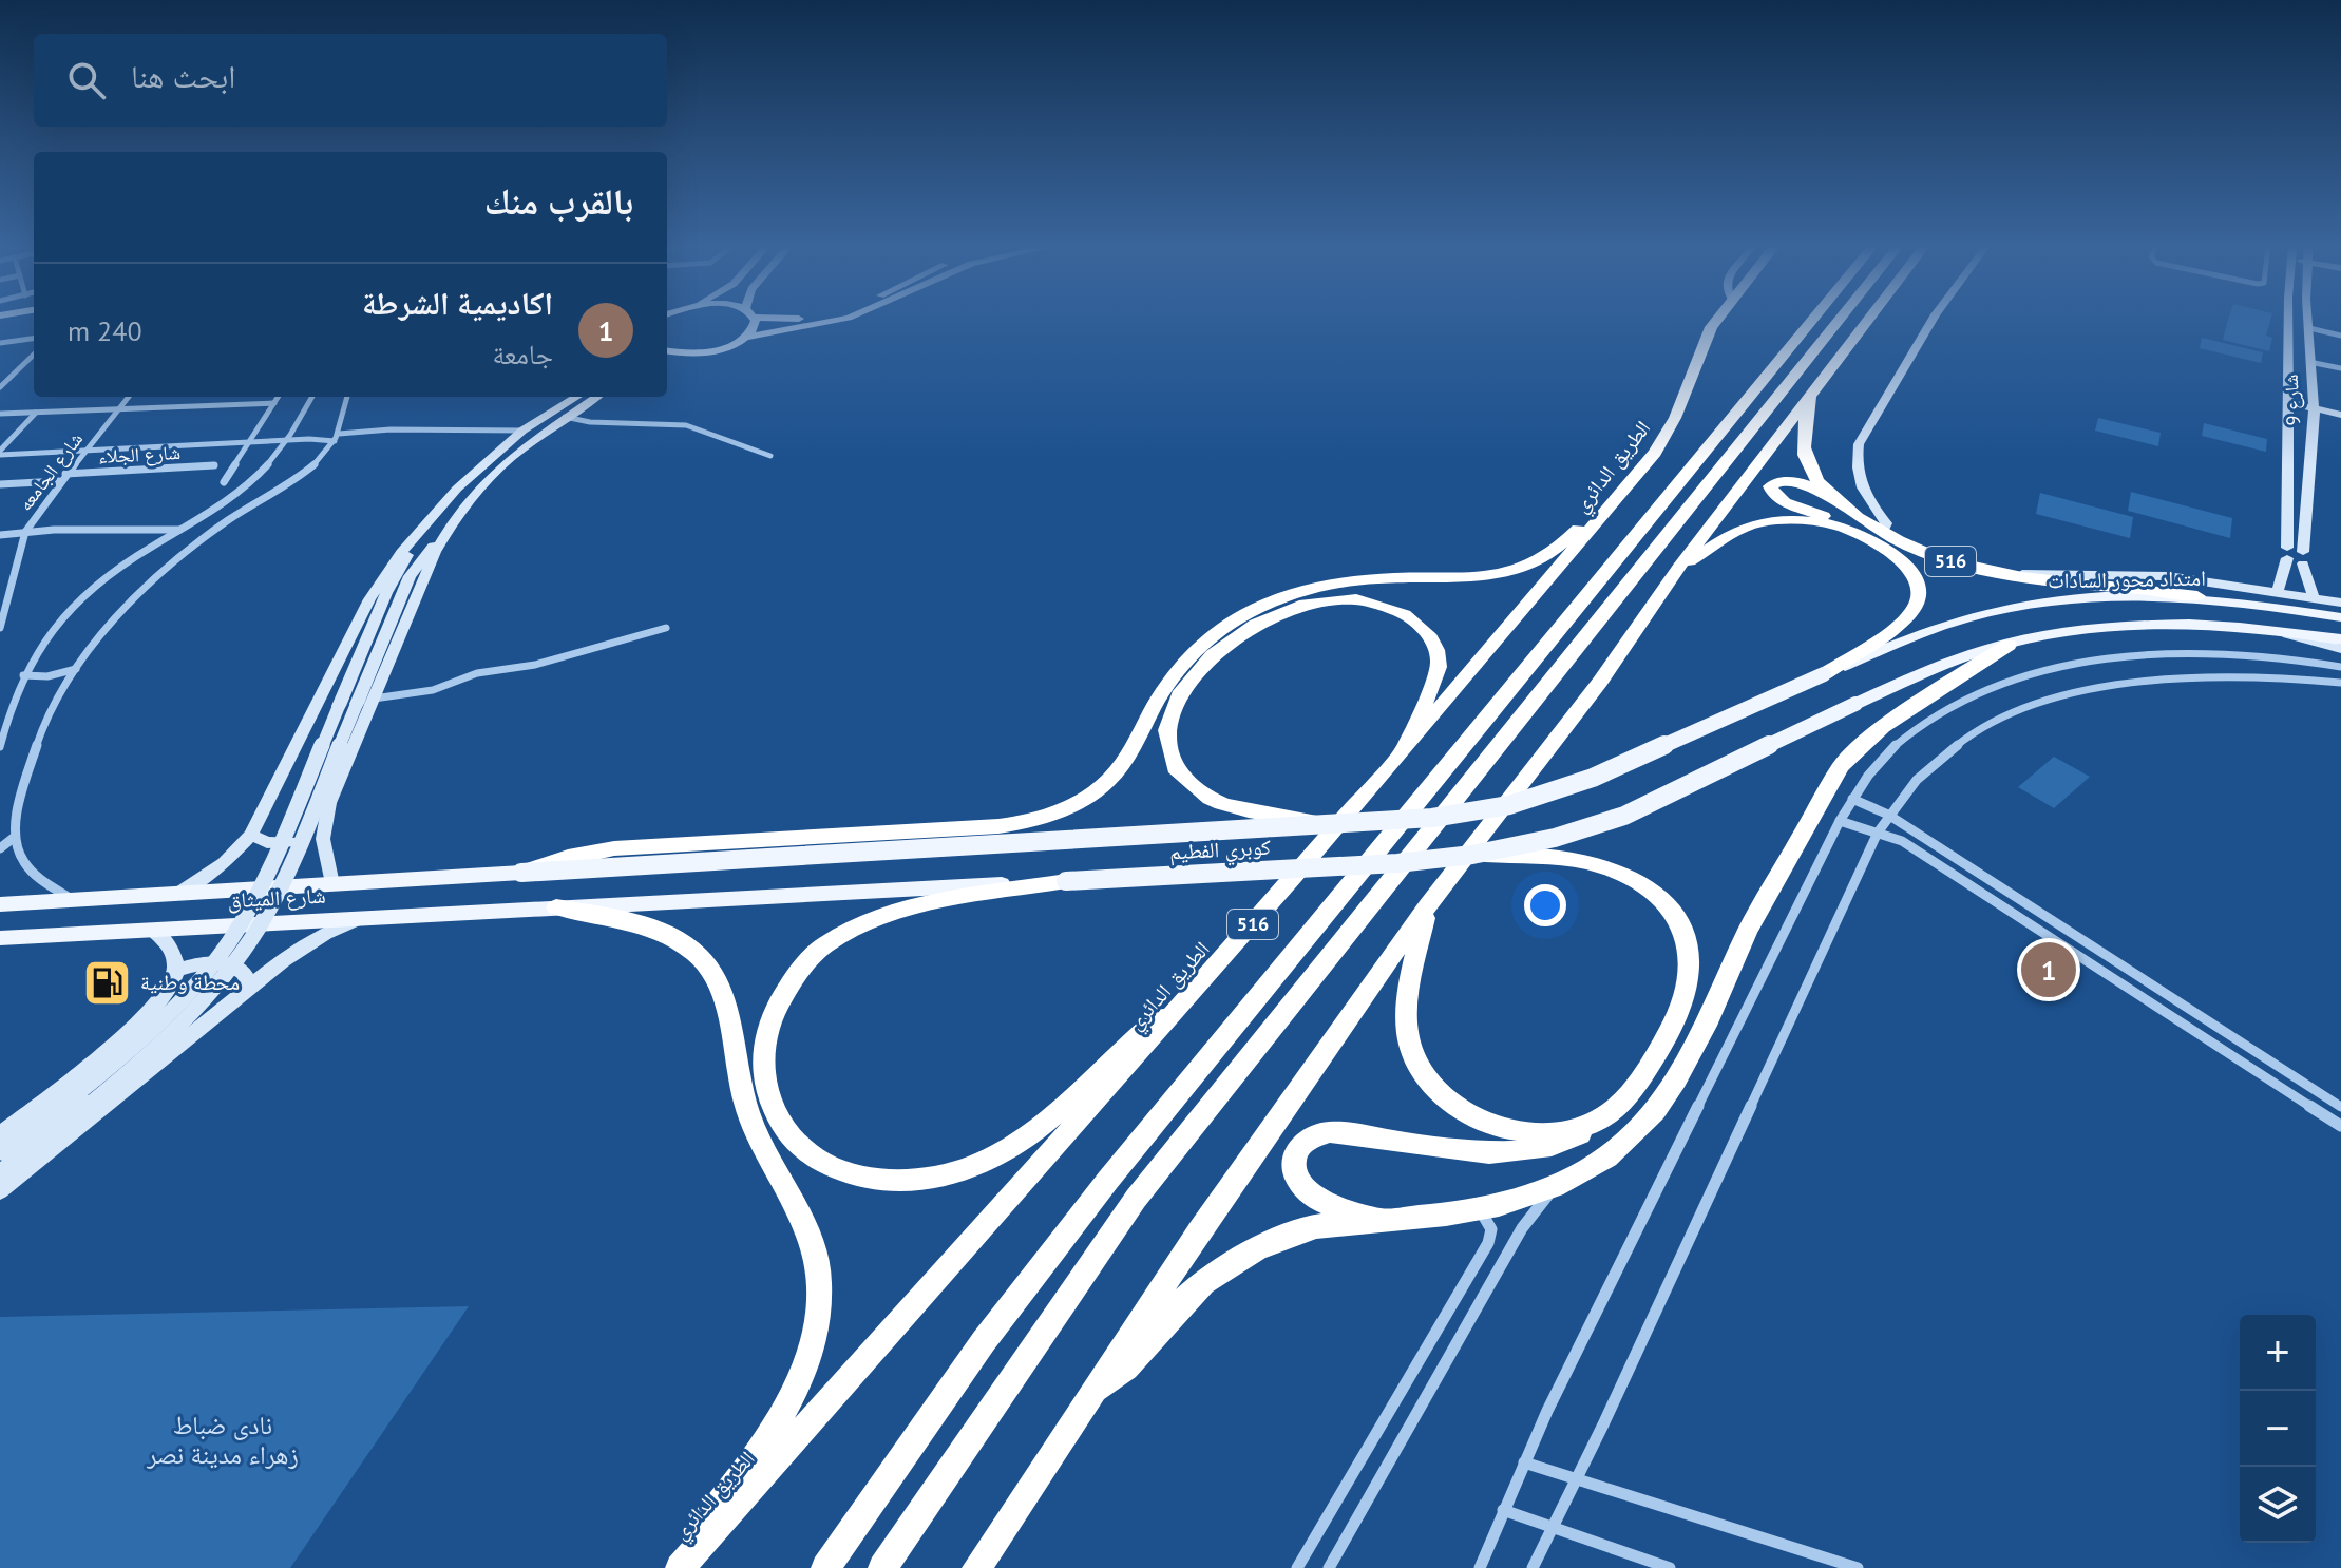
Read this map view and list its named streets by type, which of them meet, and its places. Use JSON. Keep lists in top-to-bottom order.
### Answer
{
  "streets": {
    "highway": ["الطريق الدائري", "516"],
    "main road": [
      "شارع 9",
      "امتداد محور السادات",
      "كوبري الفطيم",
      "شارع الميثاق"
    ],
    "street": ["شارع الجلاء", "شارع الجامعه"]
  },
  "crossings": [
    ["شارع الجلاء", "شارع الجامعه"],
    ["الطريق الدائري", "516"],
    ["516", "امتداد محور السادات"],
    ["516", "كوبري الفطيم"],
    ["516", "شارع الميثاق"],
    ["امتداد محور السادات", "كوبري الفطيم"],
    ["كوبري الفطيم", "شارع الميثاق"]
  ],
  "parks": ["نادى ضباط زهراء مدينة نصر"],
  "places": {
    "fuel station": ["محطة وطنية"]
  },
  "page": {
    "search": "ابحث هنا",
    "heading": "بالقرب منك",
    "list": [
      {
        "mark": "1",
        "name": "اكاديمية الشرطة",
        "note": "جامعة",
        "value": "240 m"
      }
    ],
    "pins": "1",
    "map_buttons": ["+", "−"]
  }
}
